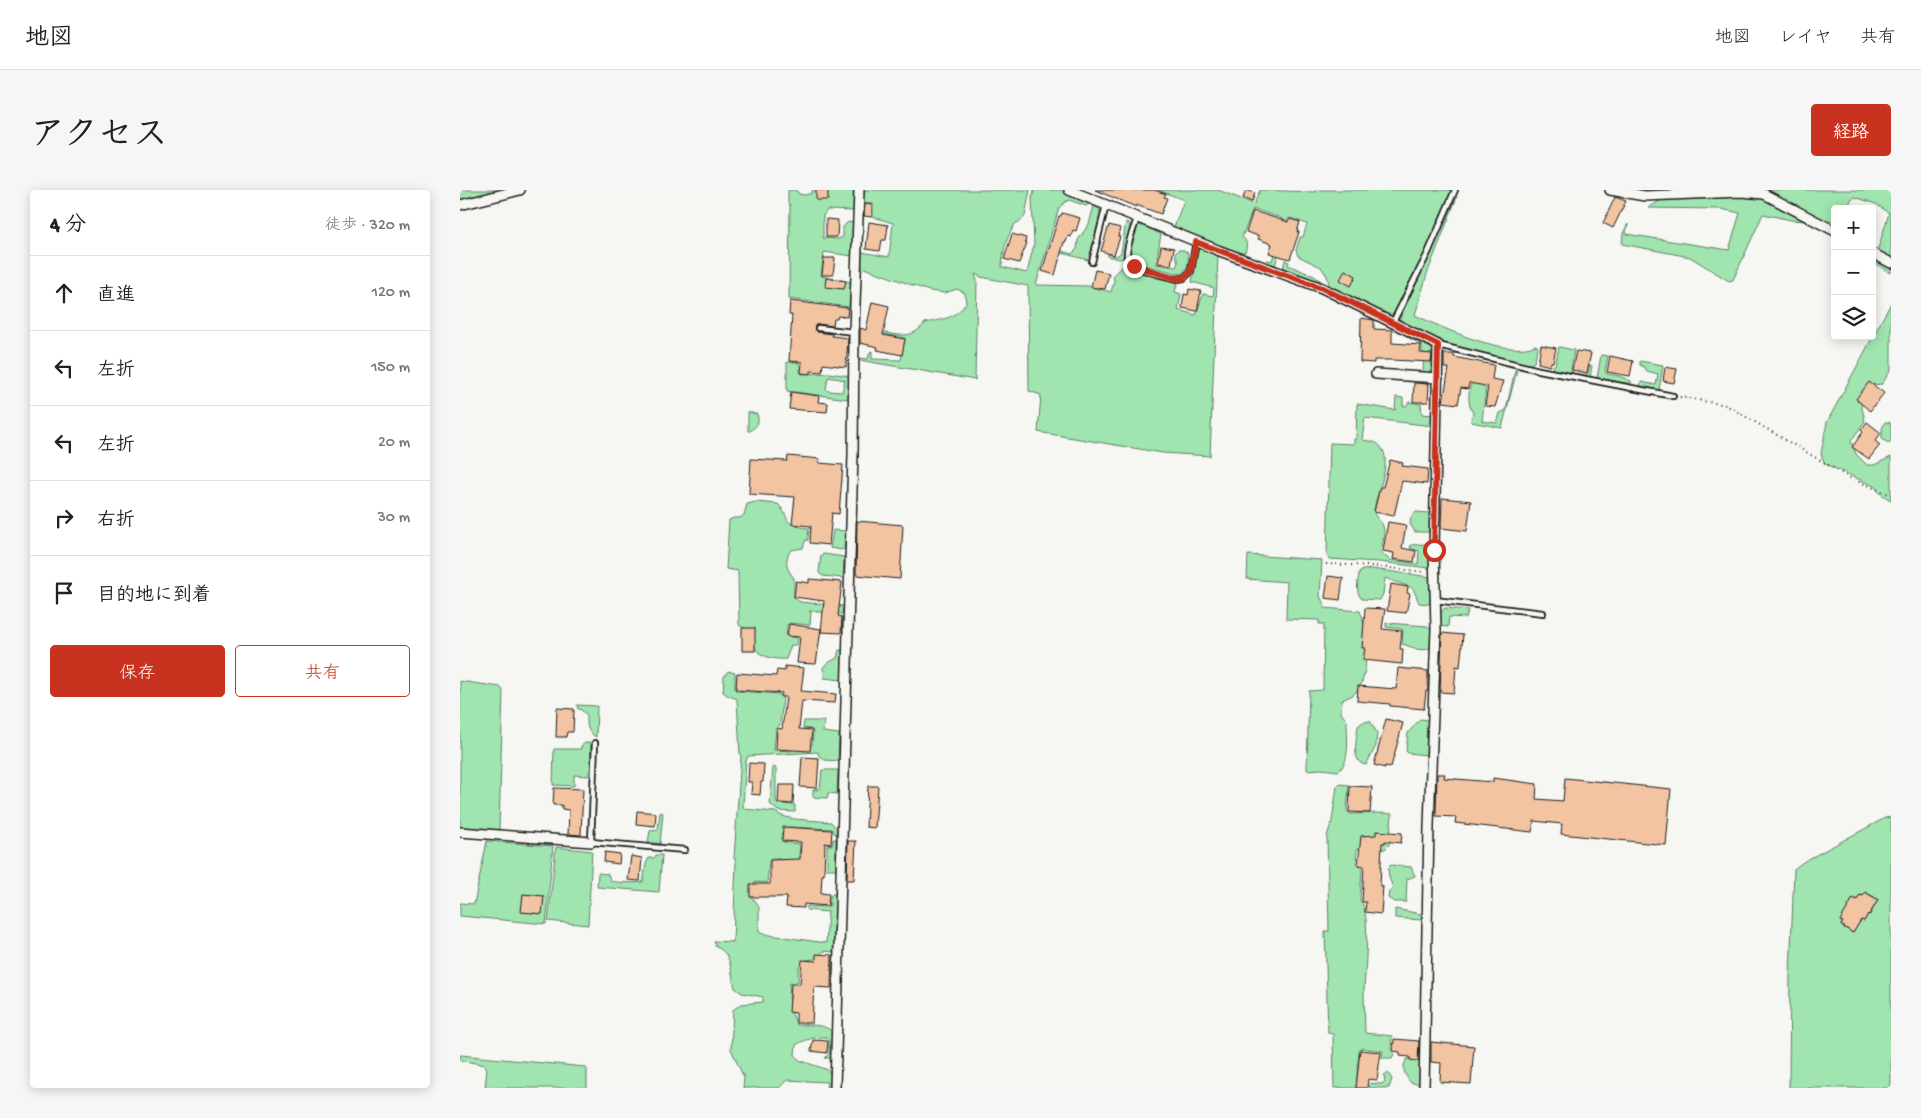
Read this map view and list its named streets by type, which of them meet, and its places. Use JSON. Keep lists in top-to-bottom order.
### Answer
{
  "page": {
    "header": "地図",
    "nav": ["地図", "レイヤ", "共有"],
    "title": "アクセス",
    "buttons": [
      "経路",
      ["保存", "共有"]
    ],
    "heading": ["4 分", "徒歩 · 320 m"],
    "map_buttons": ["+", "−"],
    "list": [
      ["直進", "120 m"],
      ["左折", "150 m"],
      ["左折", "20 m"],
      ["右折", "30 m"],
      "目的地に到着"
    ]
  }
}
